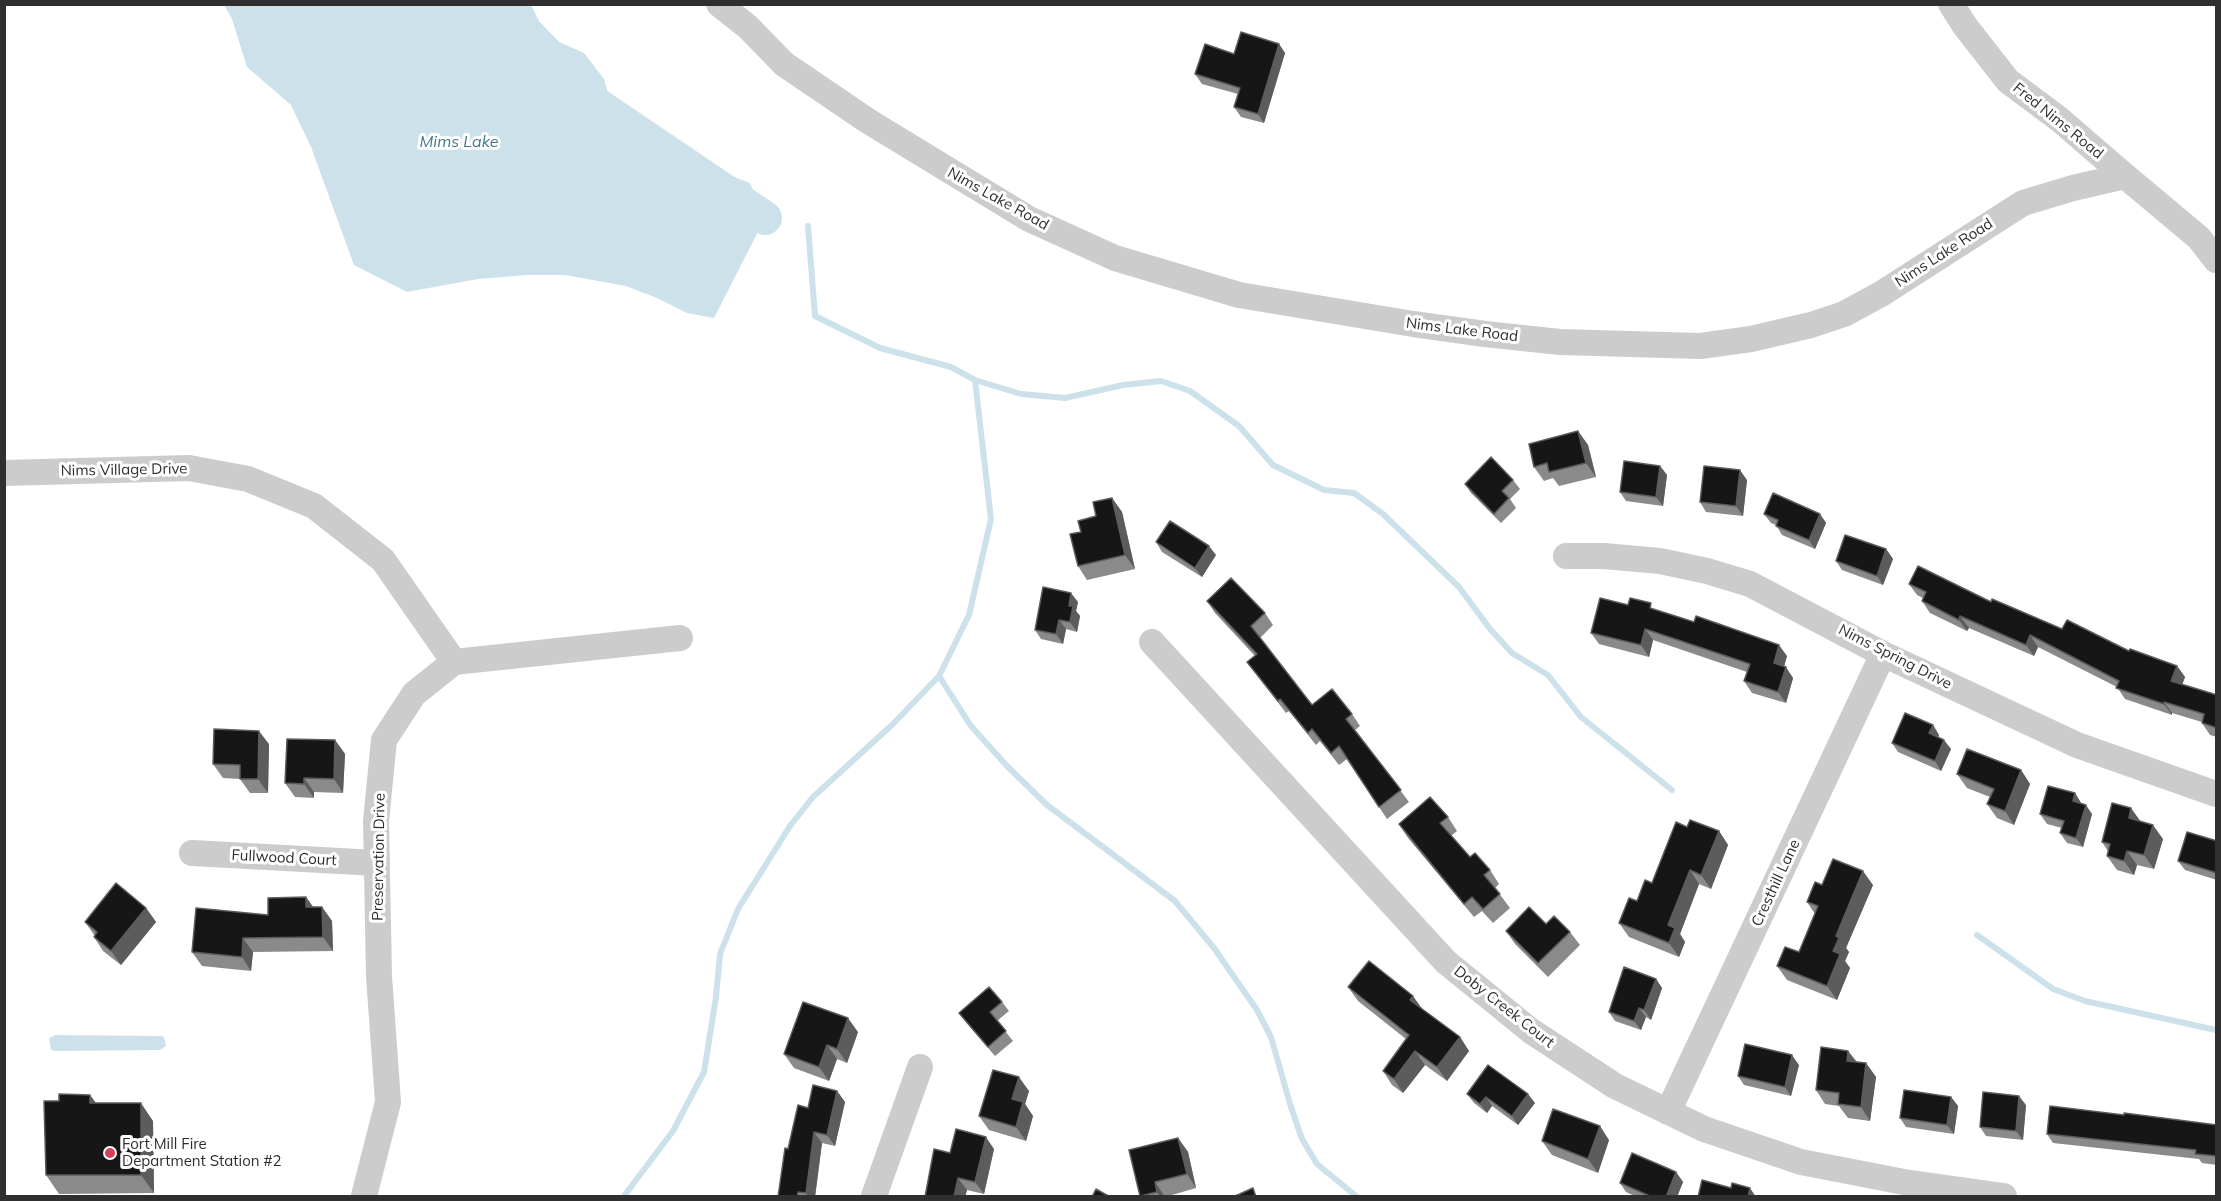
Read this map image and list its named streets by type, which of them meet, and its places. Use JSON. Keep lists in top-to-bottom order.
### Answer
{
  "streets": {
    "street": [
      "Fred Nims Road",
      "Nims Lake Road",
      "Nims Village Drive",
      "Nims Spring Drive",
      "Preservation Drive",
      "Fullwood Court",
      "Cresthill Lane",
      "Doby Creek Court"
    ]
  },
  "crossings": [
    ["Fred Nims Road", "Nims Lake Road"],
    ["Nims Village Drive", "Preservation Drive"],
    ["Nims Spring Drive", "Cresthill Lane"],
    ["Preservation Drive", "Fullwood Court"],
    ["Cresthill Lane", "Doby Creek Court"]
  ],
  "water": ["Mims Lake"],
  "places": ["Fort Mill Fire Department Station #2"]
}
